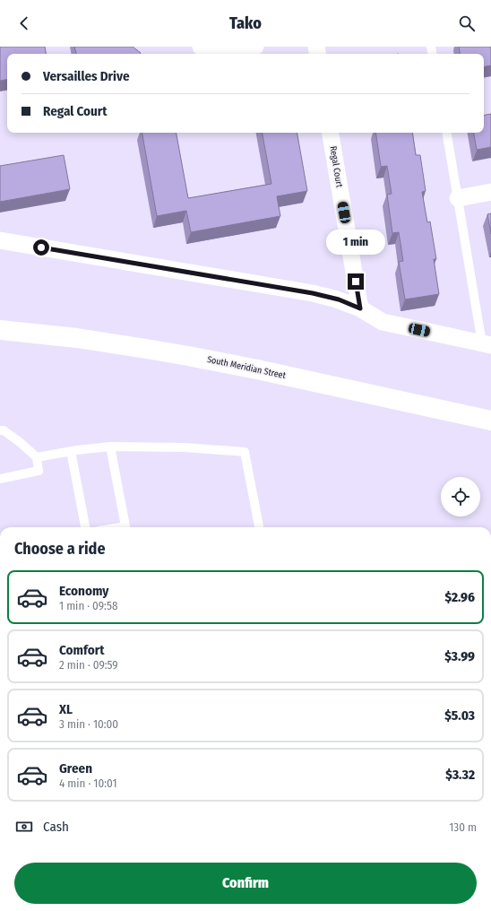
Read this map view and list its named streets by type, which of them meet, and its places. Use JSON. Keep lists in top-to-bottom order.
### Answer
{
  "streets": {
    "main road": ["South Meridian Street"],
    "street": ["Regal Court"]
  },
  "page": {
    "header": "Tako",
    "banner": ["Versailles Drive", "Regal Court"],
    "bubble": "1 min",
    "heading": "Choose a ride",
    "list": [
      {
        "name": "Economy",
        "note": "1 min · 09:58",
        "value": "$2.96"
      },
      {
        "name": "Comfort",
        "note": "2 min · 09:59",
        "value": "$3.99"
      },
      {
        "name": "XL",
        "note": "3 min · 10:00",
        "value": "$5.03"
      },
      {
        "name": "Green",
        "note": "4 min · 10:01",
        "value": "$3.32"
      }
    ],
    "pay": ["Cash", "130 m"],
    "buttons": "Confirm"
  }
}
